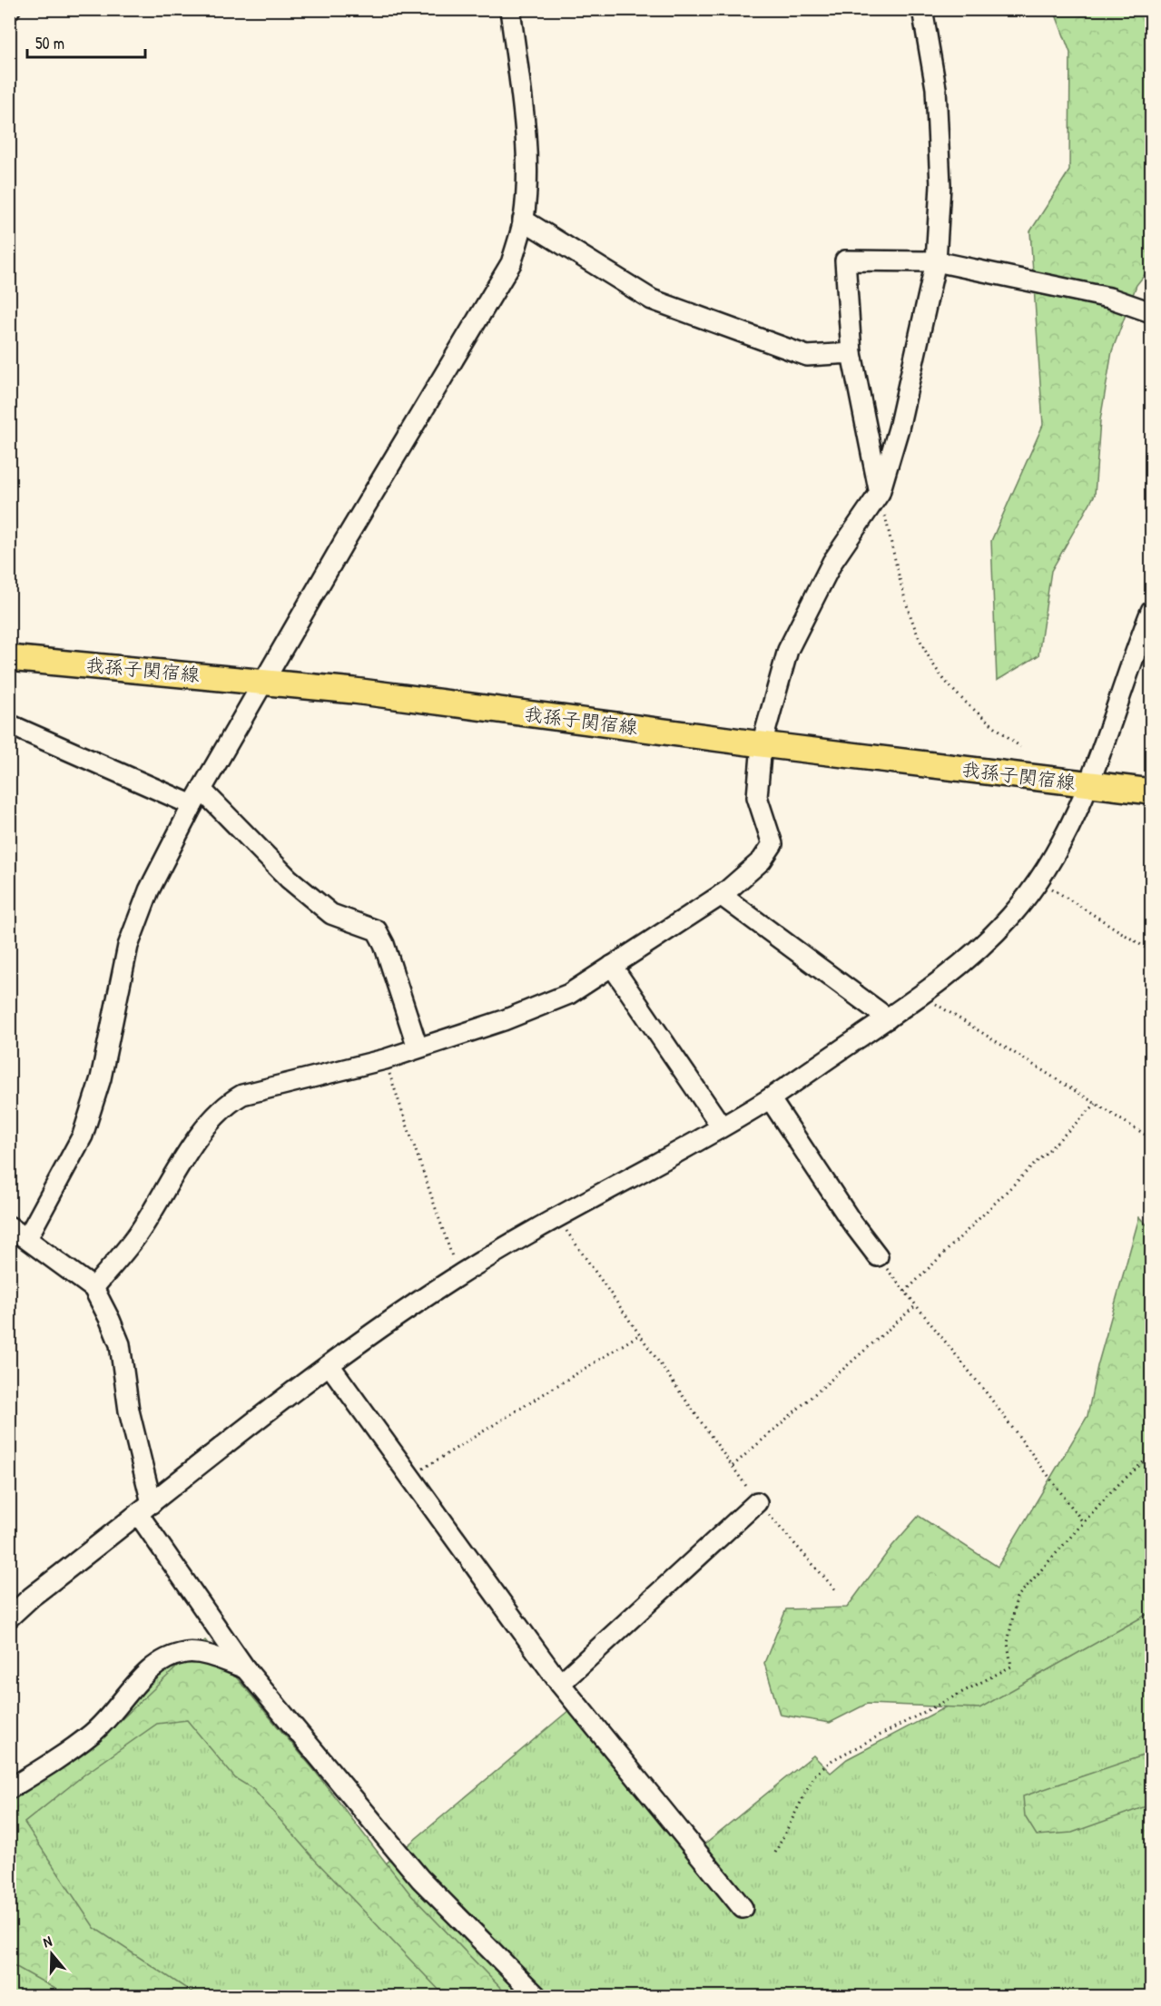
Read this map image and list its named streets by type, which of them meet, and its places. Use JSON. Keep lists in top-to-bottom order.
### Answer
{
  "streets": {
    "main road": ["我孫子関宿線"]
  },
  "scale_bar": "50 m",
  "north": "top"
}
